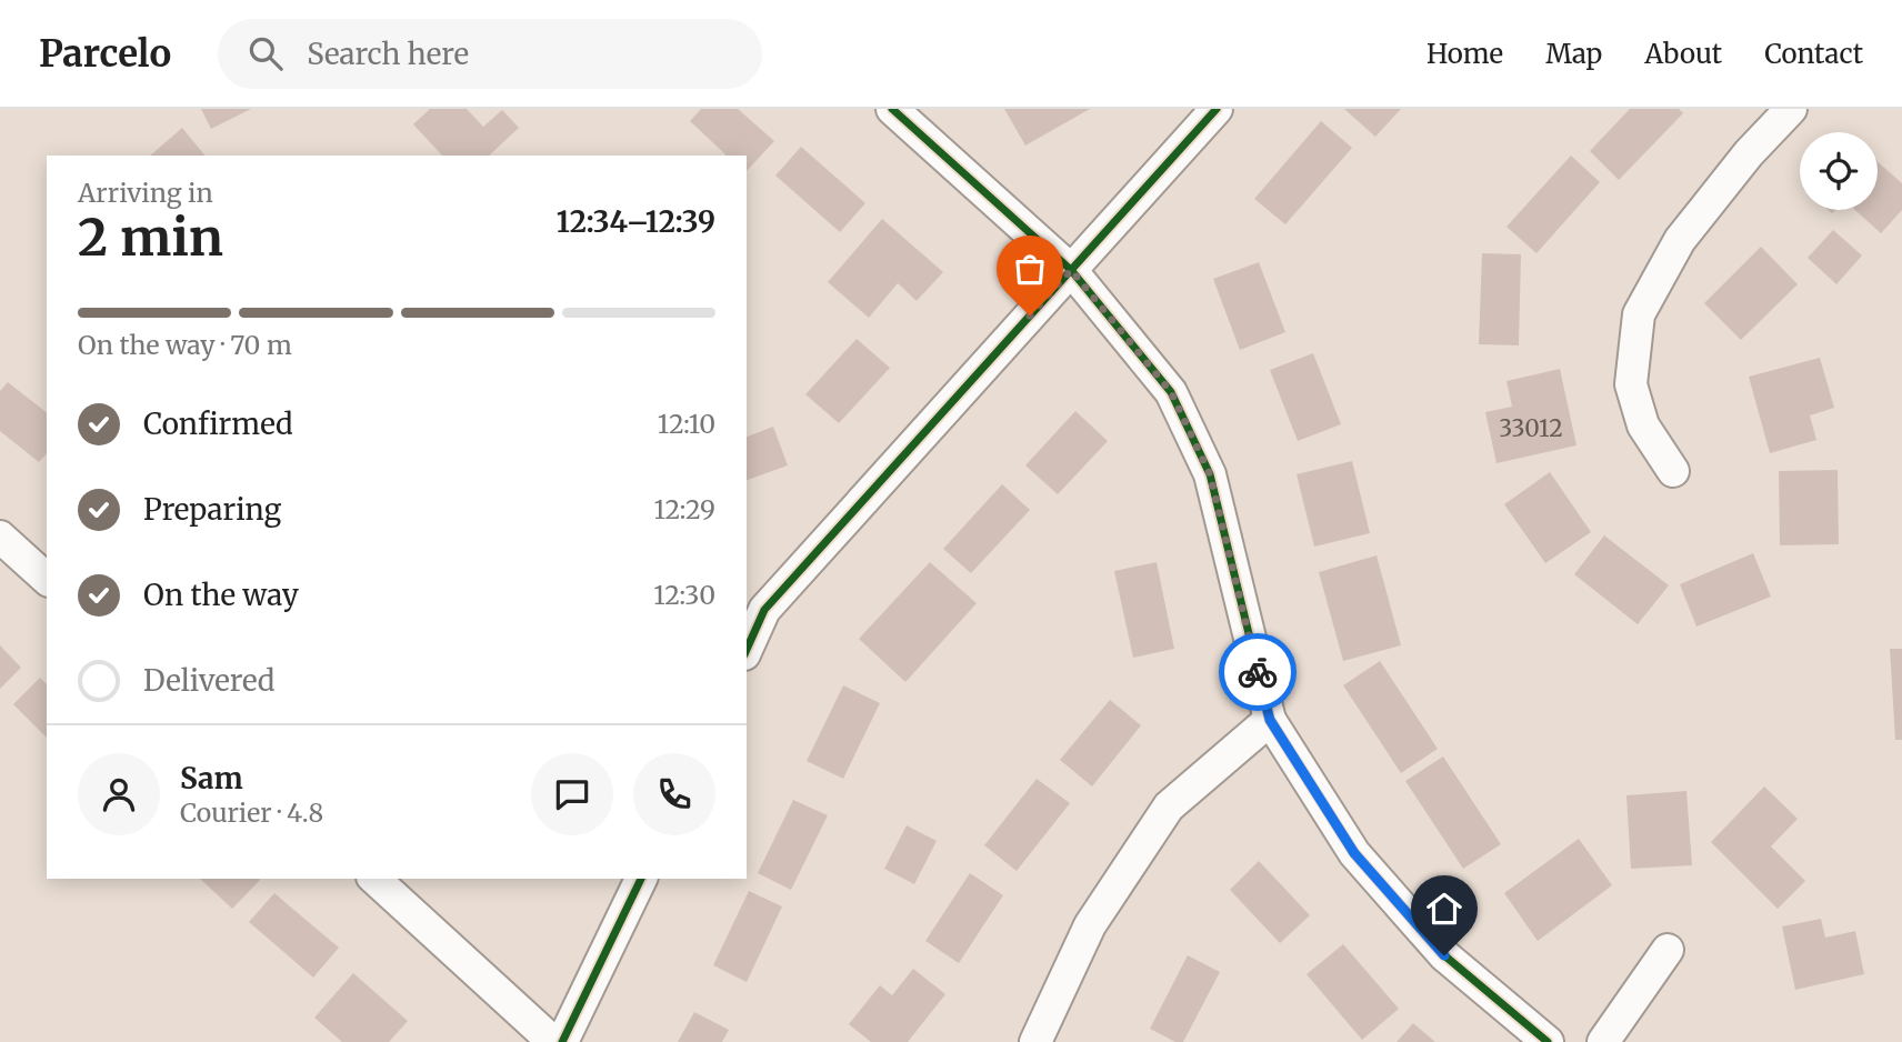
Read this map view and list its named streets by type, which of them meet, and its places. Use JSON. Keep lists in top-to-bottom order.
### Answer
{
  "house_numbers": ["33012"],
  "page": {
    "header": "Parcelo",
    "search": "Search here",
    "nav": [
      "Home",
      "Map",
      "About",
      "Contact"
    ],
    "heading": ["2 min", "Arriving in", "12:34–12:39"],
    "panel": ["Sam", "Courier · 4.8"],
    "bar": "On the way · 70 m",
    "list": [
      ["Confirmed", "12:10"],
      ["Preparing", "12:29"],
      ["On the way", "12:30"],
      "Delivered"
    ]
  }
}
